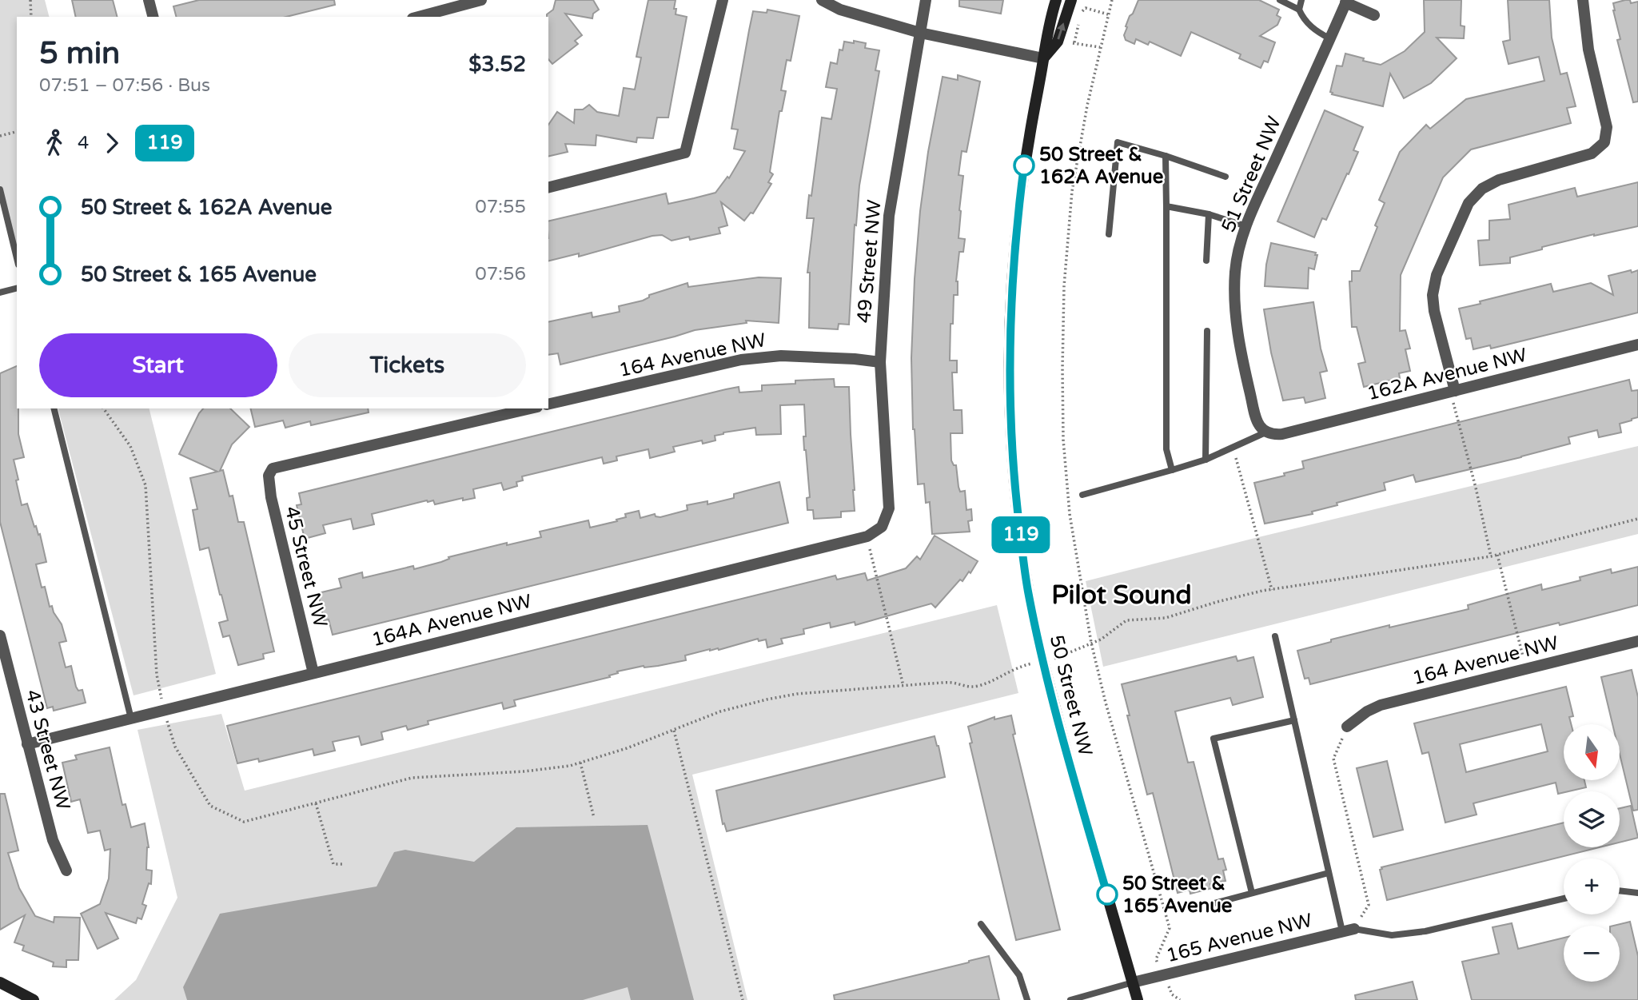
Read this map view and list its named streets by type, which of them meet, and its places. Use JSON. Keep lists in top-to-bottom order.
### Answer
{
  "streets": {
    "main road": ["50 Street NW"],
    "street": [
      "51 Street NW",
      "49 Street NW",
      "164 Avenue NW",
      "162A Avenue NW",
      "45 Street NW",
      "164A Avenue NW",
      "43 Street NW",
      "165 Avenue NW"
    ]
  },
  "crossings": [
    ["51 Street NW", "162A Avenue NW"],
    ["49 Street NW", "164 Avenue NW"],
    ["49 Street NW", "164A Avenue NW"],
    ["45 Street NW", "164A Avenue NW"],
    ["164A Avenue NW", "43 Street NW"],
    ["50 Street NW", "165 Avenue NW"]
  ],
  "districts": ["Pilot Sound"],
  "places": ["50 Street & 162A Avenue", "50 Street & 165 Avenue"],
  "lines": ["bus line 119"],
  "north": "bottom",
  "page": {
    "on_map": "119",
    "heading": ["5 min", "07:51 – 07:56 · Bus", "$3.52"],
    "legs": ["4", "119"],
    "list": [
      {
        "name": "50 Street & 162A Avenue",
        "value": "07:55"
      },
      {
        "name": "50 Street & 165 Avenue",
        "value": "07:56"
      }
    ],
    "buttons": ["Start", "Tickets"],
    "map_buttons": ["+", "−"]
  }
}
